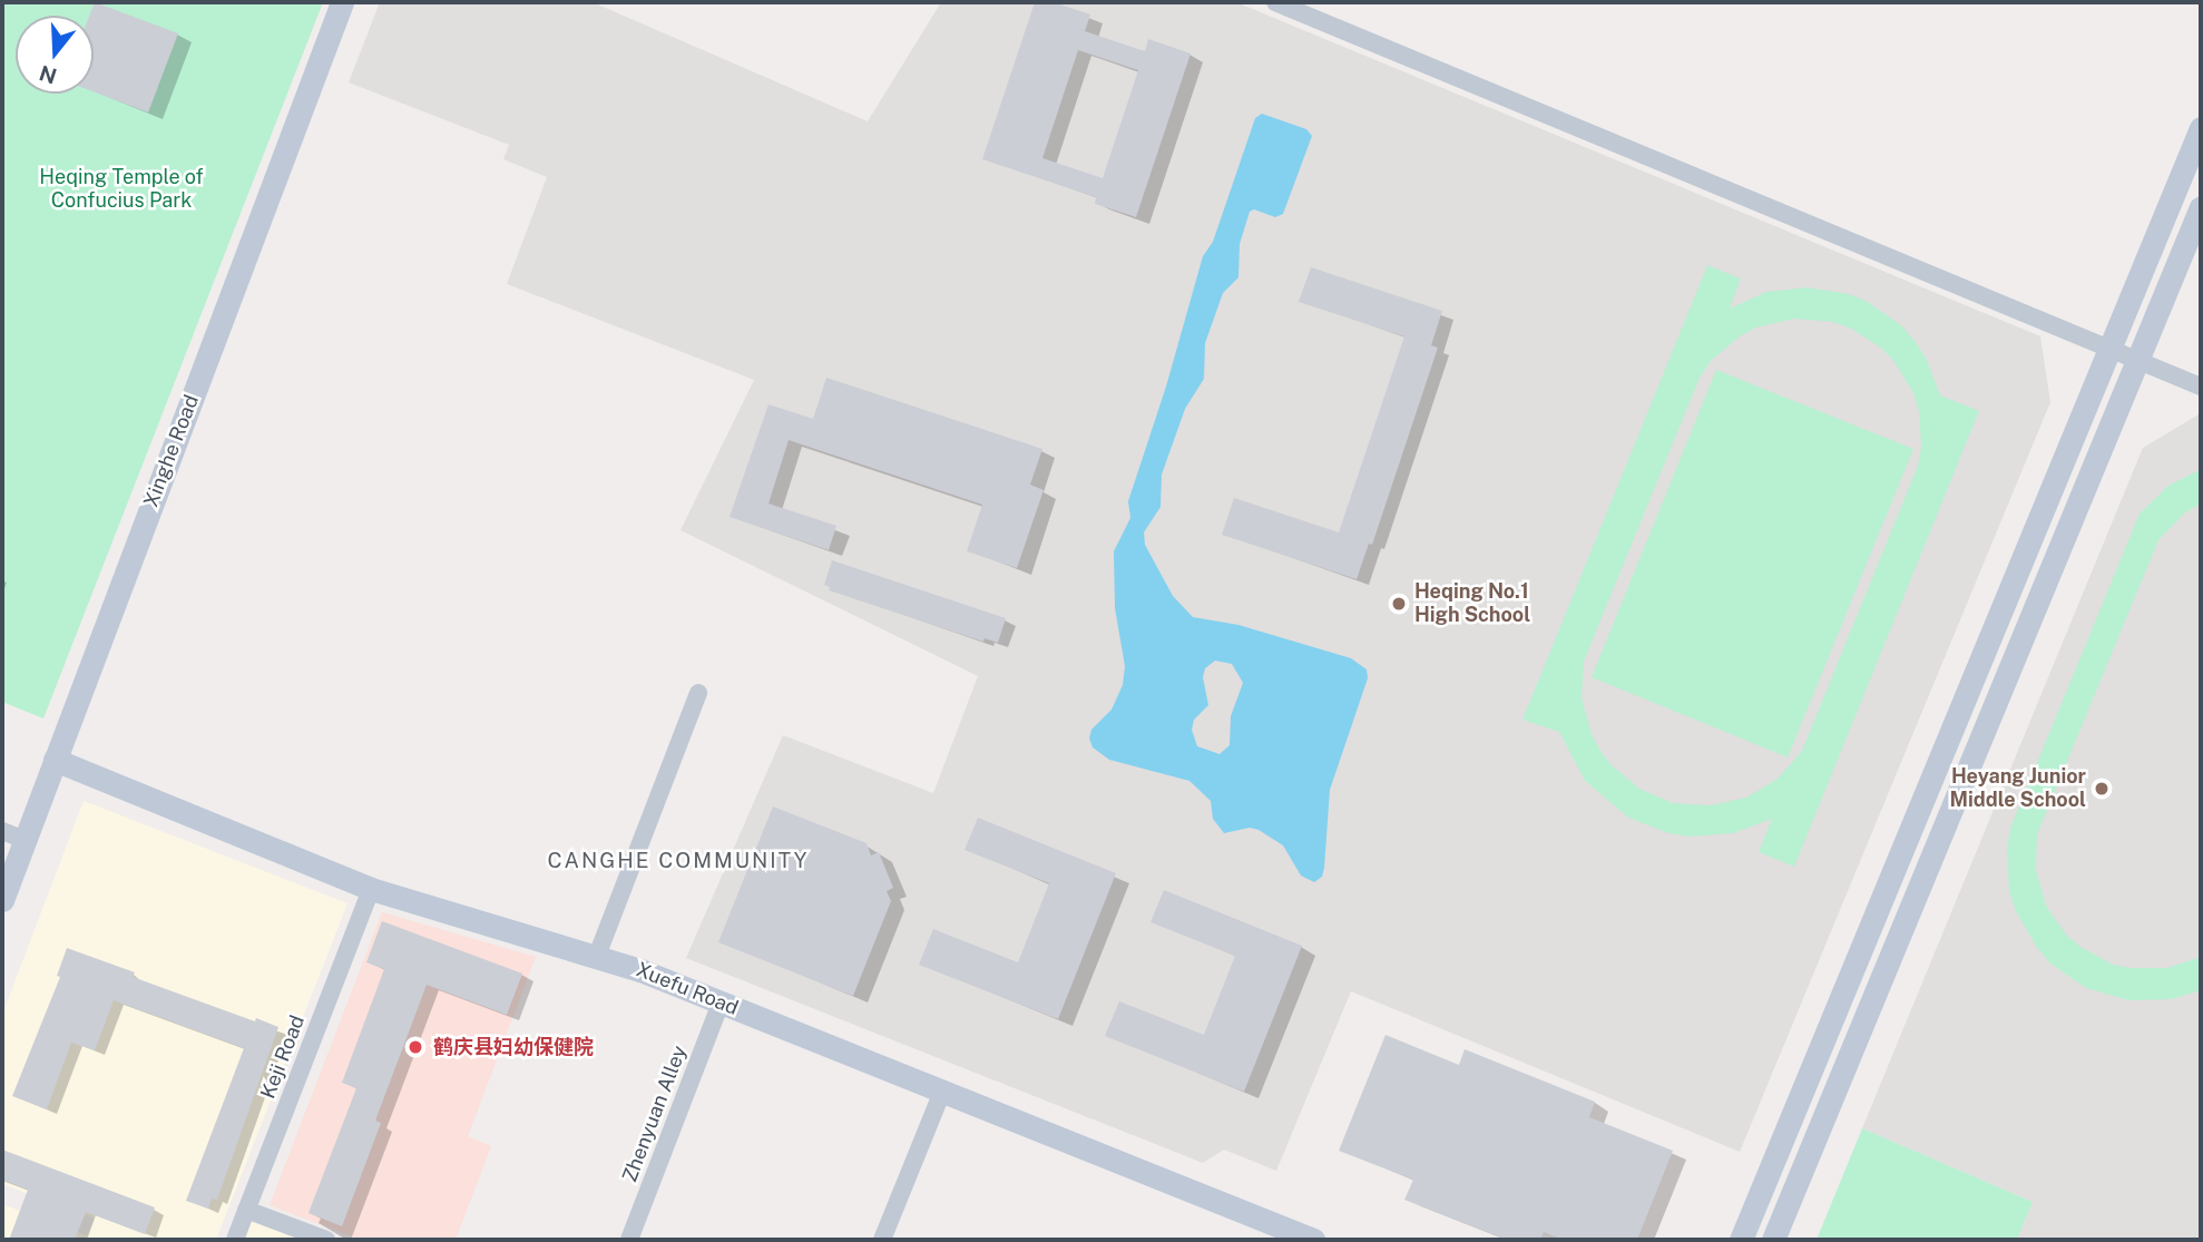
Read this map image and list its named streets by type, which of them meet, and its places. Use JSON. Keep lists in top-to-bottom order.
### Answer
{
  "streets": {
    "street": [
      "Xinghe Road",
      "Xuefu Road",
      "Keji Road",
      "Zhenyuan Alley"
    ]
  },
  "crossings": [
    ["Xinghe Road", "Xuefu Road"],
    ["Xuefu Road", "Keji Road"],
    ["Xuefu Road", "Zhenyuan Alley"]
  ],
  "districts": ["CANGHE COMMUNITY"],
  "parks": ["Heqing Temple of Confucius Park"],
  "places": ["Heqing No.1 High School", "Heyang Junior Middle School", "鹤庆县妇幼保健院"],
  "north": "bottom"
}
